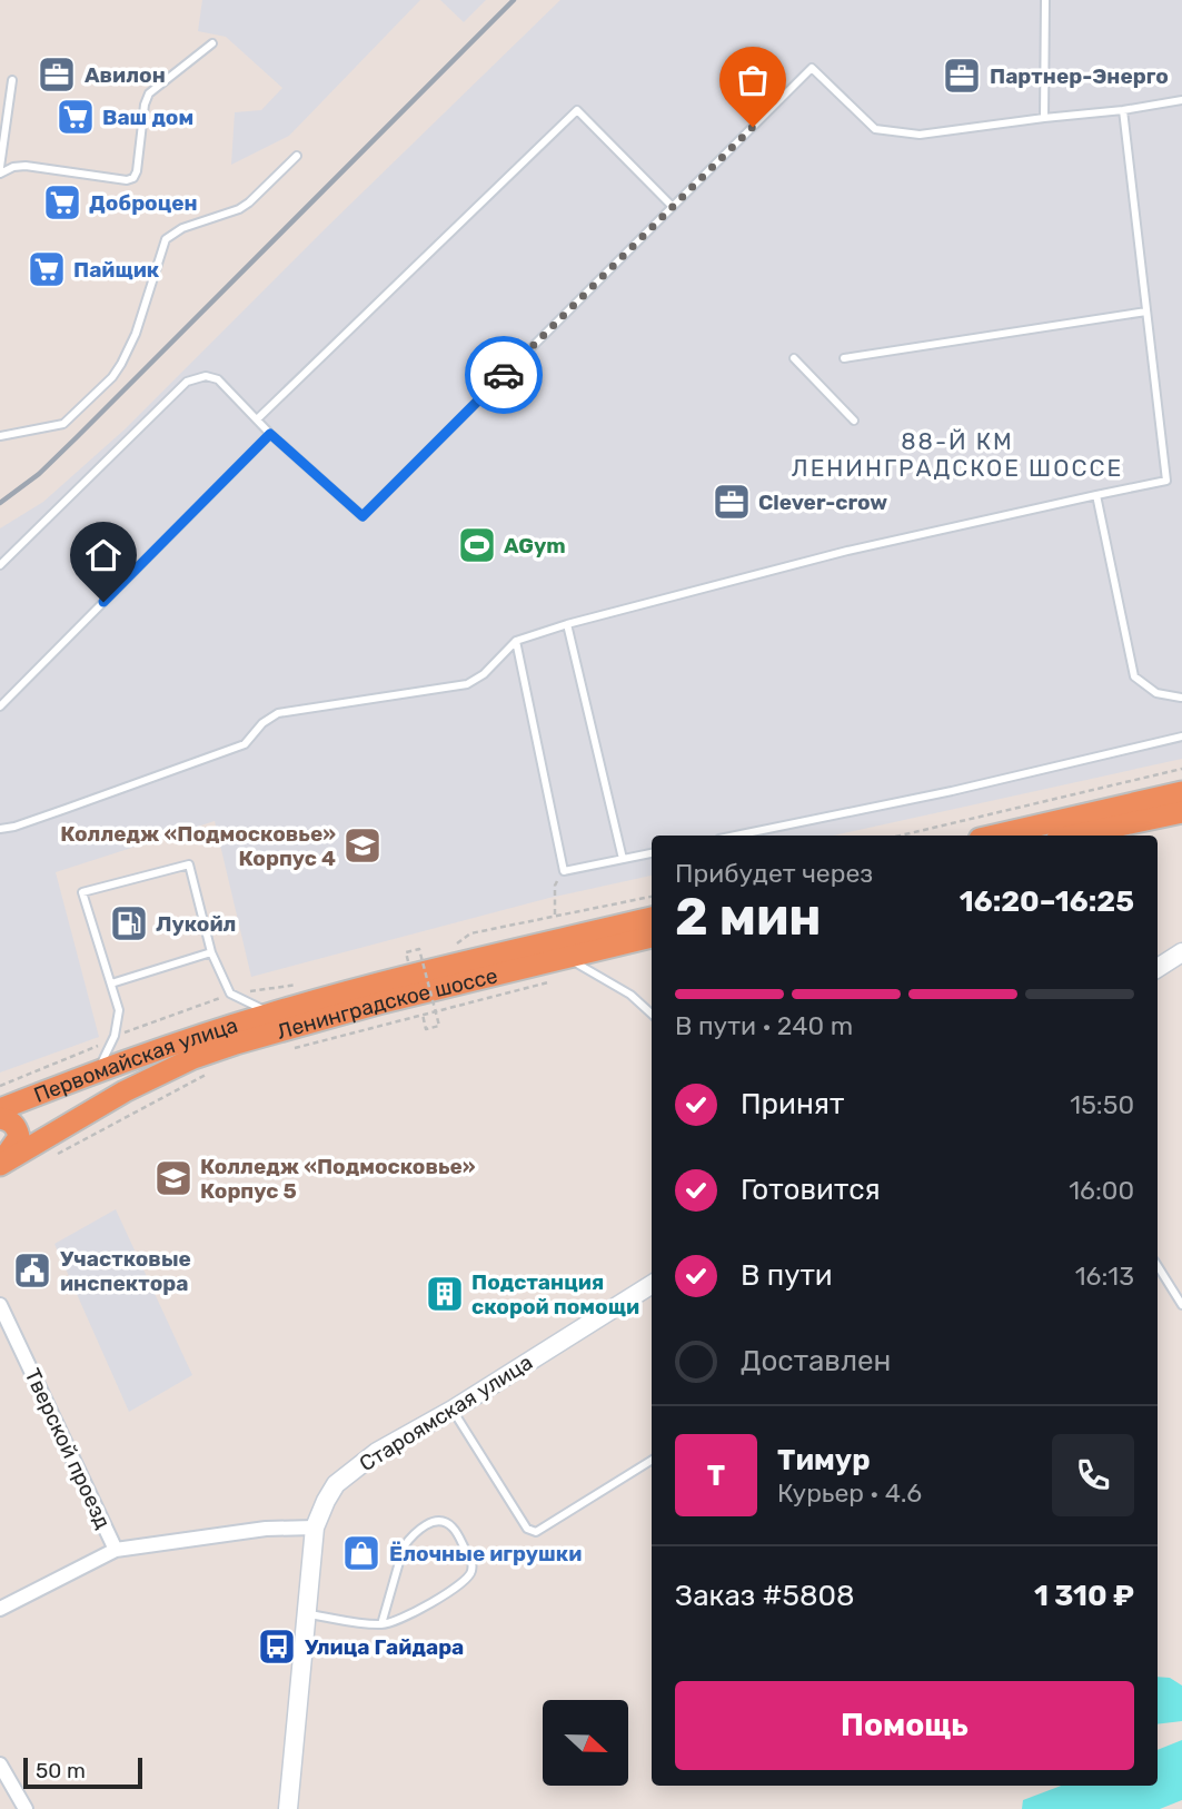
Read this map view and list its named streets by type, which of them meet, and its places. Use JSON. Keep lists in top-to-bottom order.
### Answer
{
  "streets": {
    "highway": ["Ленинградское шоссе", "Первомайская улица"],
    "street": ["Староямская улица", "Тверской проезд"]
  },
  "crossings": [
    ["Ленинградское шоссе", "Первомайская улица"]
  ],
  "districts": ["88-Й КМ ЛЕНИНГРАДСКОЕ ШОССЕ"],
  "places": {
    "office": ["Авилон", "Партнер-Энерго", "Clever-crow"],
    "supermarket": ["Ваш дом", "Доброцен", "Пайщик"],
    "sports": ["AGym"],
    "school or university": ["Колледж «Подмосковье» Корпус 4", "Колледж «Подмосковье» Корпус 5"],
    "fuel station": ["Лукойл"],
    "public building": ["Участковые инспектора"],
    "building": ["Подстанция скорой помощи"],
    "shop": ["Ёлочные игрушки"],
    "bus stop": ["Улица Гайдара"]
  },
  "scale_bar": "50 m",
  "north": "right",
  "page": {
    "heading": ["2 мин", "Прибудет через", "16:20–16:25"],
    "panel": [
      "Тимур",
      "Курьер · 4.6",
      "Заказ #5808",
      "1 310 ₽"
    ],
    "bar": "В пути · 240 m",
    "list": [
      ["Принят", "15:50"],
      ["Готовится", "16:00"],
      ["В пути", "16:13"],
      "Доставлен"
    ],
    "round": "Т",
    "buttons": "Помощь",
    "scale": "50 m"
  }
}
